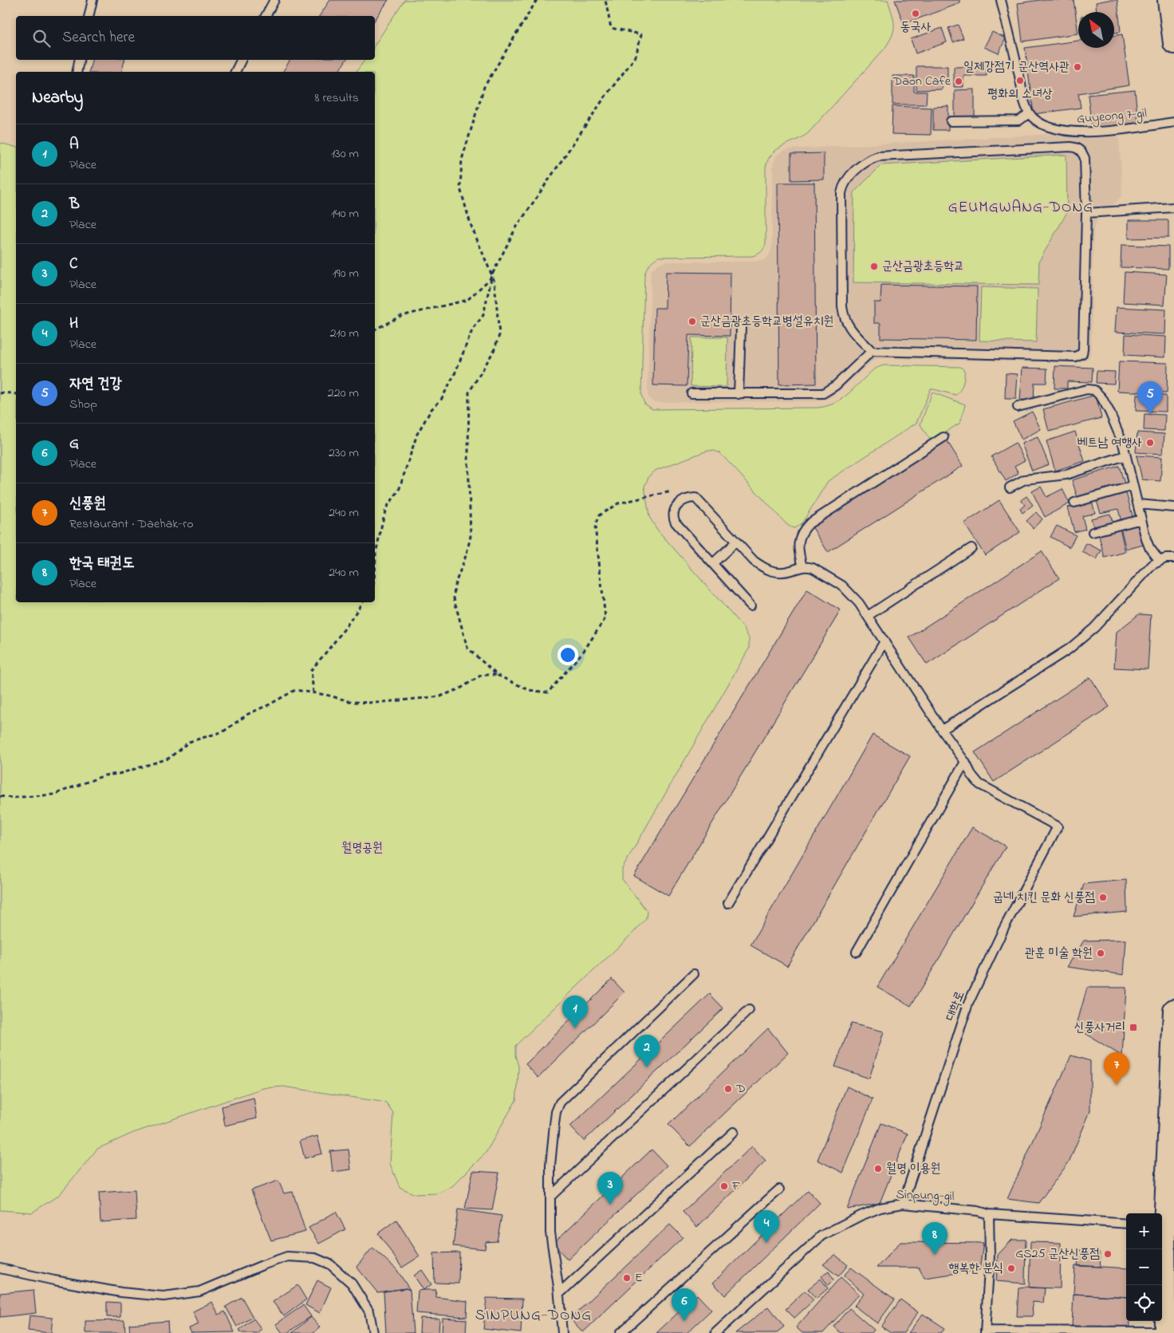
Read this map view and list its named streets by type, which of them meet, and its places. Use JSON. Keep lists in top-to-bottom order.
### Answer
{
  "streets": {
    "lane": ["Guyeong 7-gil", "대학로", "Sinpung-gil"]
  },
  "crossings": [
    ["대학로", "Sinpung-gil"]
  ],
  "districts": ["GEUMGWANG-DONG", "SINPUNG-DONG"],
  "parks": ["월명공원"],
  "places": {
    "other": [
      "동국사",
      "일제강점기 군산역사관",
      "평화의 소녀상",
      "Daon Cafe",
      "군산금광초등학교",
      "군산금광초등학교병설유치원",
      "베트남 여행사",
      "굽네 치킨 문화 신풍점",
      "관훈 미술 학원",
      "D",
      "월명 이용원",
      "F",
      "GS25 군산신풍점",
      "행복한 분식",
      "E"
    ],
    "transit": ["신풍사거리"]
  },
  "north": "top left",
  "page": {
    "search": "Search here",
    "heading": ["Nearby", "8 results"],
    "list": [
      {
        "mark": "1",
        "name": "A",
        "note": "Place",
        "value": "130 m"
      },
      {
        "mark": "2",
        "name": "B",
        "note": "Place",
        "value": "140 m"
      },
      {
        "mark": "3",
        "name": "C",
        "note": "Place",
        "value": "190 m"
      },
      {
        "mark": "4",
        "name": "H",
        "note": "Place",
        "value": "210 m"
      },
      {
        "mark": "5",
        "name": "자연 건강",
        "note": "Shop",
        "value": "220 m"
      },
      {
        "mark": "6",
        "name": "G",
        "note": "Place",
        "value": "230 m"
      },
      {
        "mark": "7",
        "name": "신풍원",
        "note": "Restaurant · Daehak-ro",
        "value": "240 m"
      },
      {
        "mark": "8",
        "name": "한국 태권도",
        "note": "Place",
        "value": "240 m"
      }
    ],
    "pins": [
      "5",
      "1",
      "2",
      "7",
      "3",
      "4",
      "8",
      "6"
    ],
    "map_buttons": ["+", "−"]
  }
}
